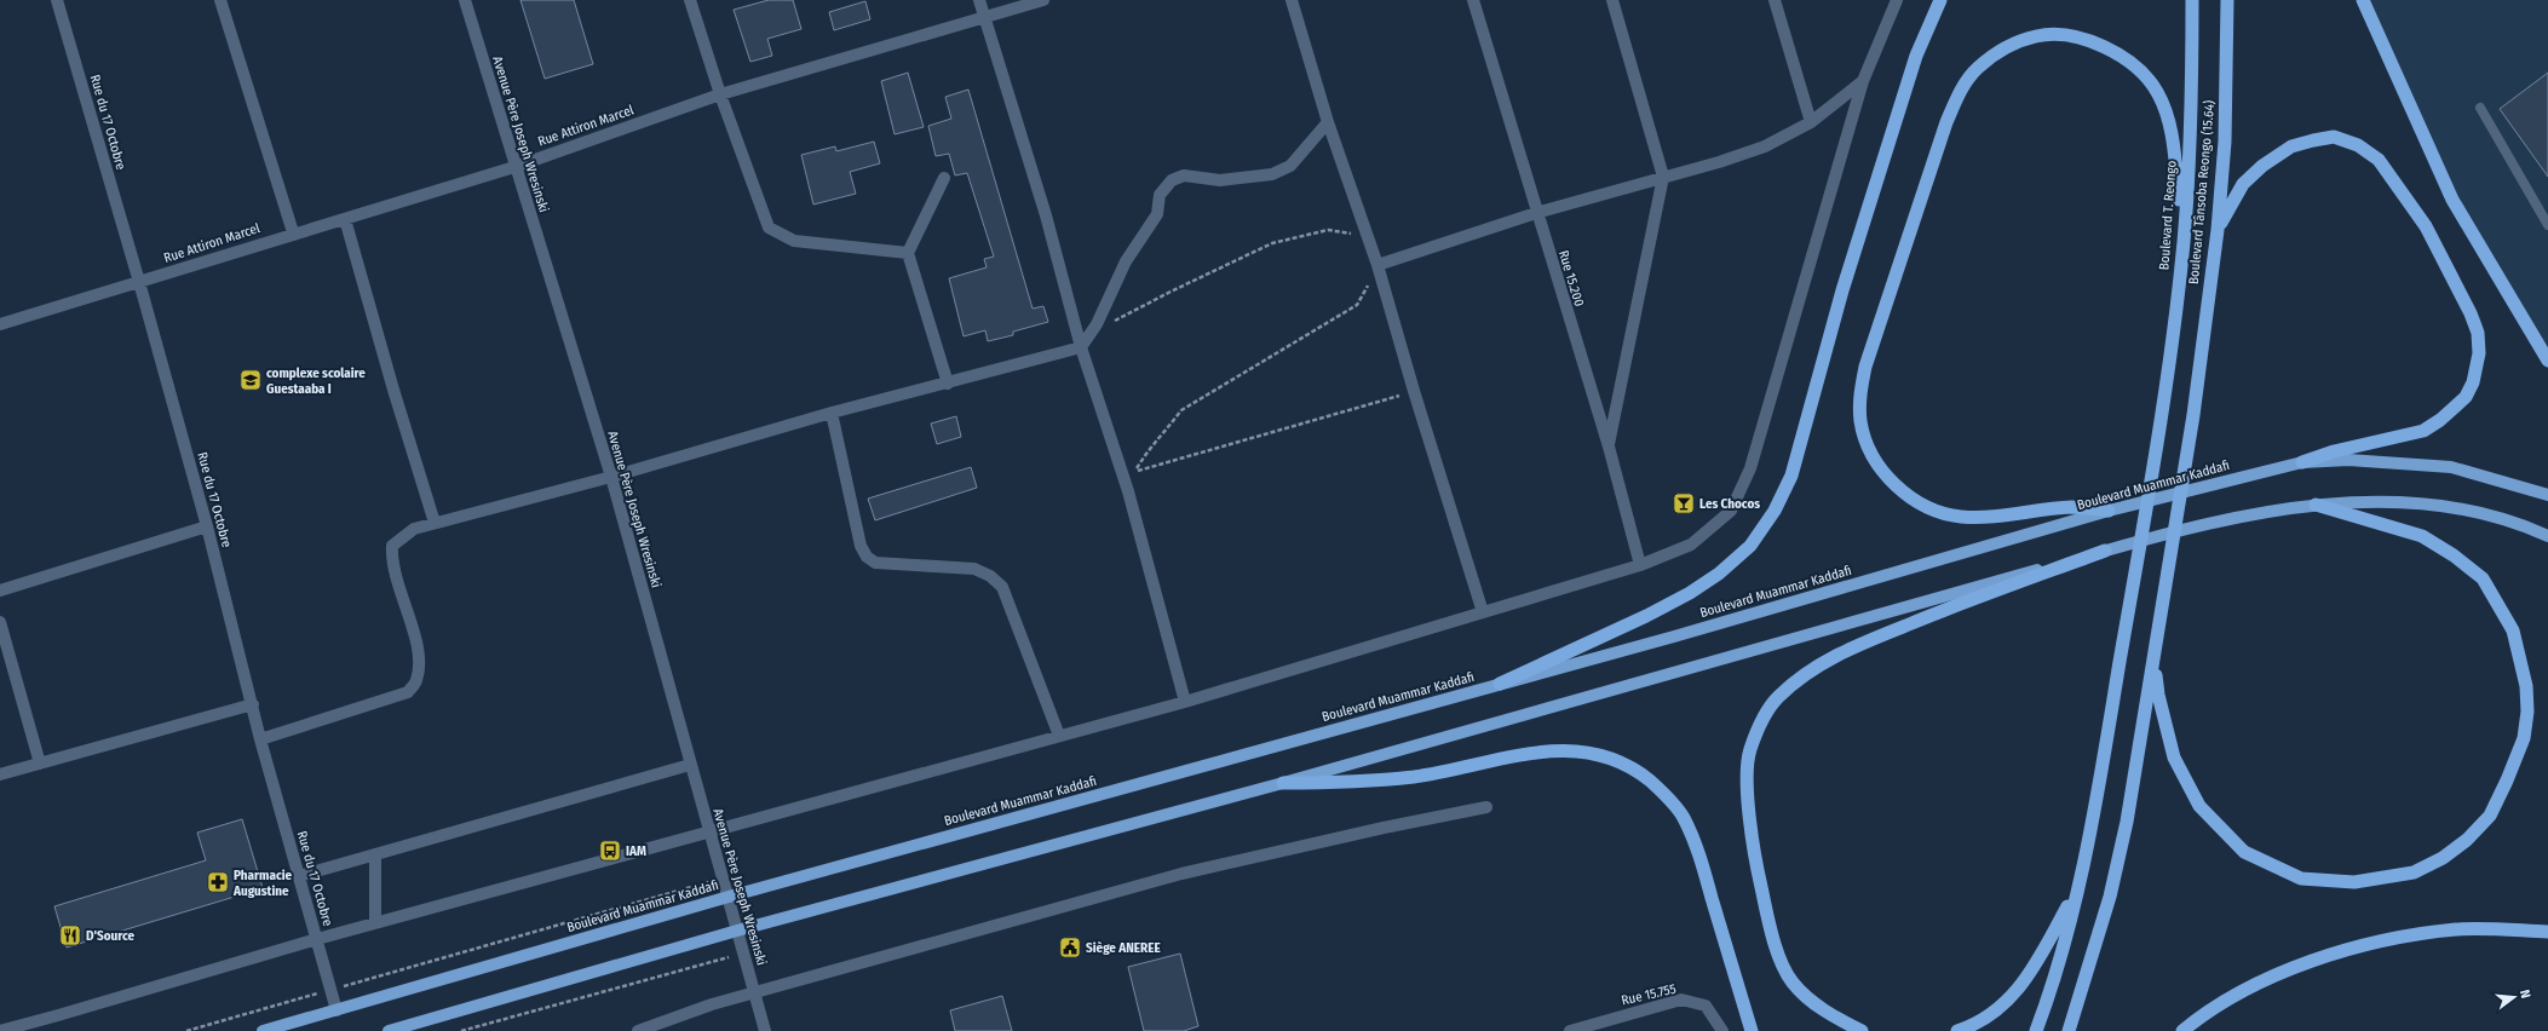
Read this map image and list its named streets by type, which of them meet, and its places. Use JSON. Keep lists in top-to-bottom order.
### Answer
{
  "streets": {
    "highway": ["Boulevard Tânsoba Reongo (15.64)", "Boulevard T. Reongo"],
    "main road": ["Boulevard Muammar Kaddafi"],
    "street": [
      "Rue du 17 Octobre",
      "Rue Attiron Marcel",
      "Avenue Père Joseph Wresinski",
      "Rue 15.200",
      "Rue 15.755"
    ]
  },
  "crossings": [
    ["Rue du 17 Octobre", "Rue Attiron Marcel"],
    ["Rue du 17 Octobre", "Boulevard Muammar Kaddafi"],
    ["Rue Attiron Marcel", "Avenue Père Joseph Wresinski"],
    ["Avenue Père Joseph Wresinski", "Boulevard Muammar Kaddafi"]
  ],
  "places": {
    "school or university": ["complexe scolaire Guestaaba I"],
    "bar": ["Les Chocos"],
    "bus stop": ["IAM"],
    "pharmacy": ["Pharmacie Augustine"],
    "restaurant": ["D'Source"],
    "public building": ["Siège ANEREE"]
  },
  "north": "right"
}
